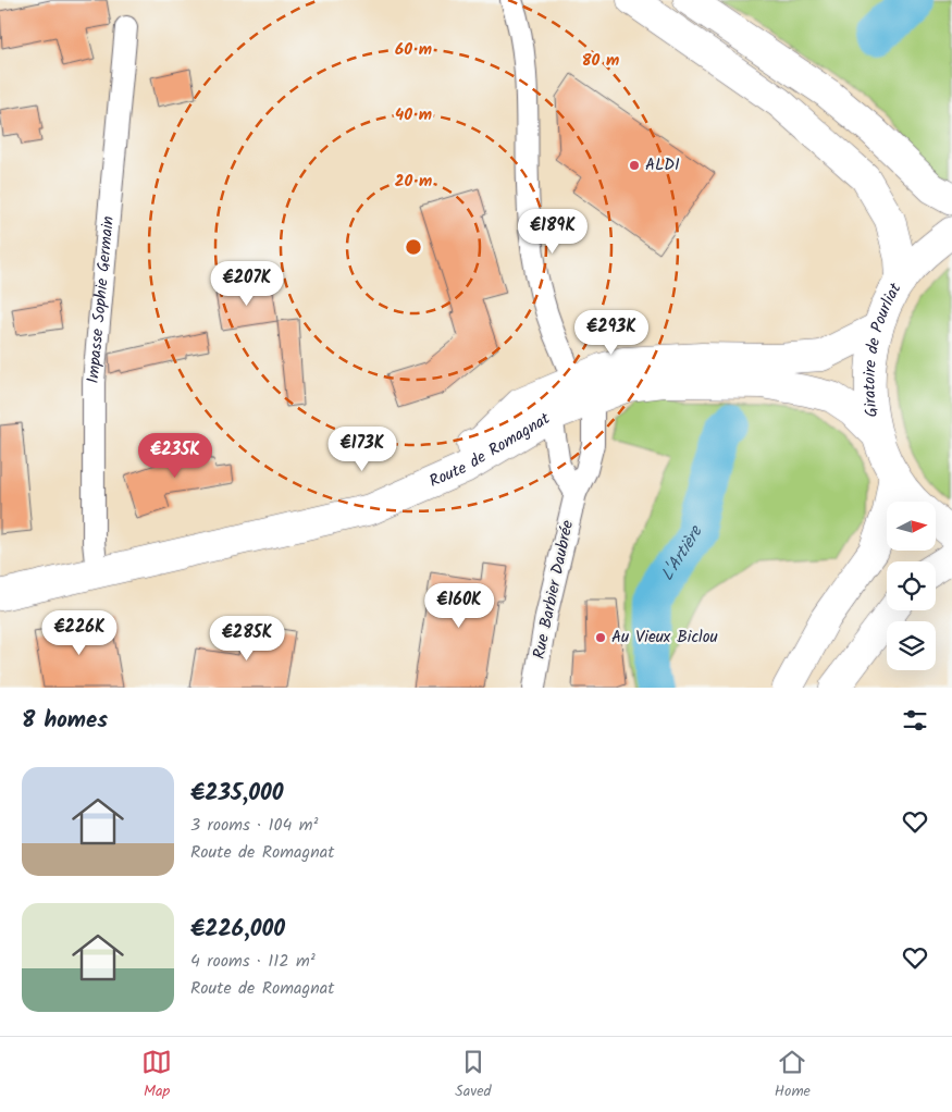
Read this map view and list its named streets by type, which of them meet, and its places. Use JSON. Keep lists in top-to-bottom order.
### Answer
{
  "streets": {
    "main road": ["Giratoire de Pourliat", "Route de Romagnat"],
    "street": ["Impasse Sophie Germain", "Rue Barbier Daubrée"]
  },
  "crossings": [
    ["Impasse Sophie Germain", "Route de Romagnat"],
    ["Giratoire de Pourliat", "Route de Romagnat"],
    ["Route de Romagnat", "Rue Barbier Daubrée"]
  ],
  "water": ["L'Artière"],
  "places": ["ALDI", "Au Vieux Biclou"],
  "north": "right",
  "page": {
    "price": [
      "€189K",
      "€207K",
      "€293K",
      "€173K",
      "€235K",
      "€160K",
      "€226K",
      "€285K"
    ],
    "heading": "8 homes",
    "list": [
      {
        "name": "€235,000",
        "note": "3 rooms · 104 m² · Route de Romagnat"
      },
      {
        "name": "€226,000",
        "note": "4 rooms · 112 m² · Route de Romagnat"
      }
    ],
    "tabs": ["Map", "Saved", "Home"]
  },
  "rings": [
    "60 m",
    "80 m",
    "40 m",
    "20 m"
  ]
}
